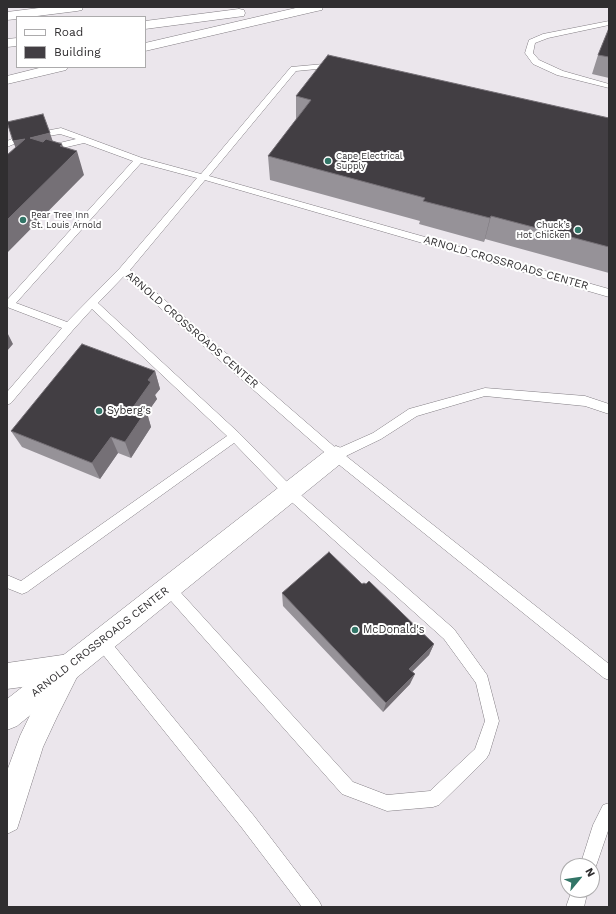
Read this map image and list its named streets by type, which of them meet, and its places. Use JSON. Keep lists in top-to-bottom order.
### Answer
{
  "streets": {
    "main road": ["ARNOLD CROSSROADS CENTER"]
  },
  "places": [
    "Cape Electrical Supply",
    "Pear Tree Inn St. Louis Arnold",
    "Chuck’s Hot Chicken",
    "Syberg's",
    "McDonald's"
  ],
  "legend": ["Road", "Building"],
  "north": "top right"
}
